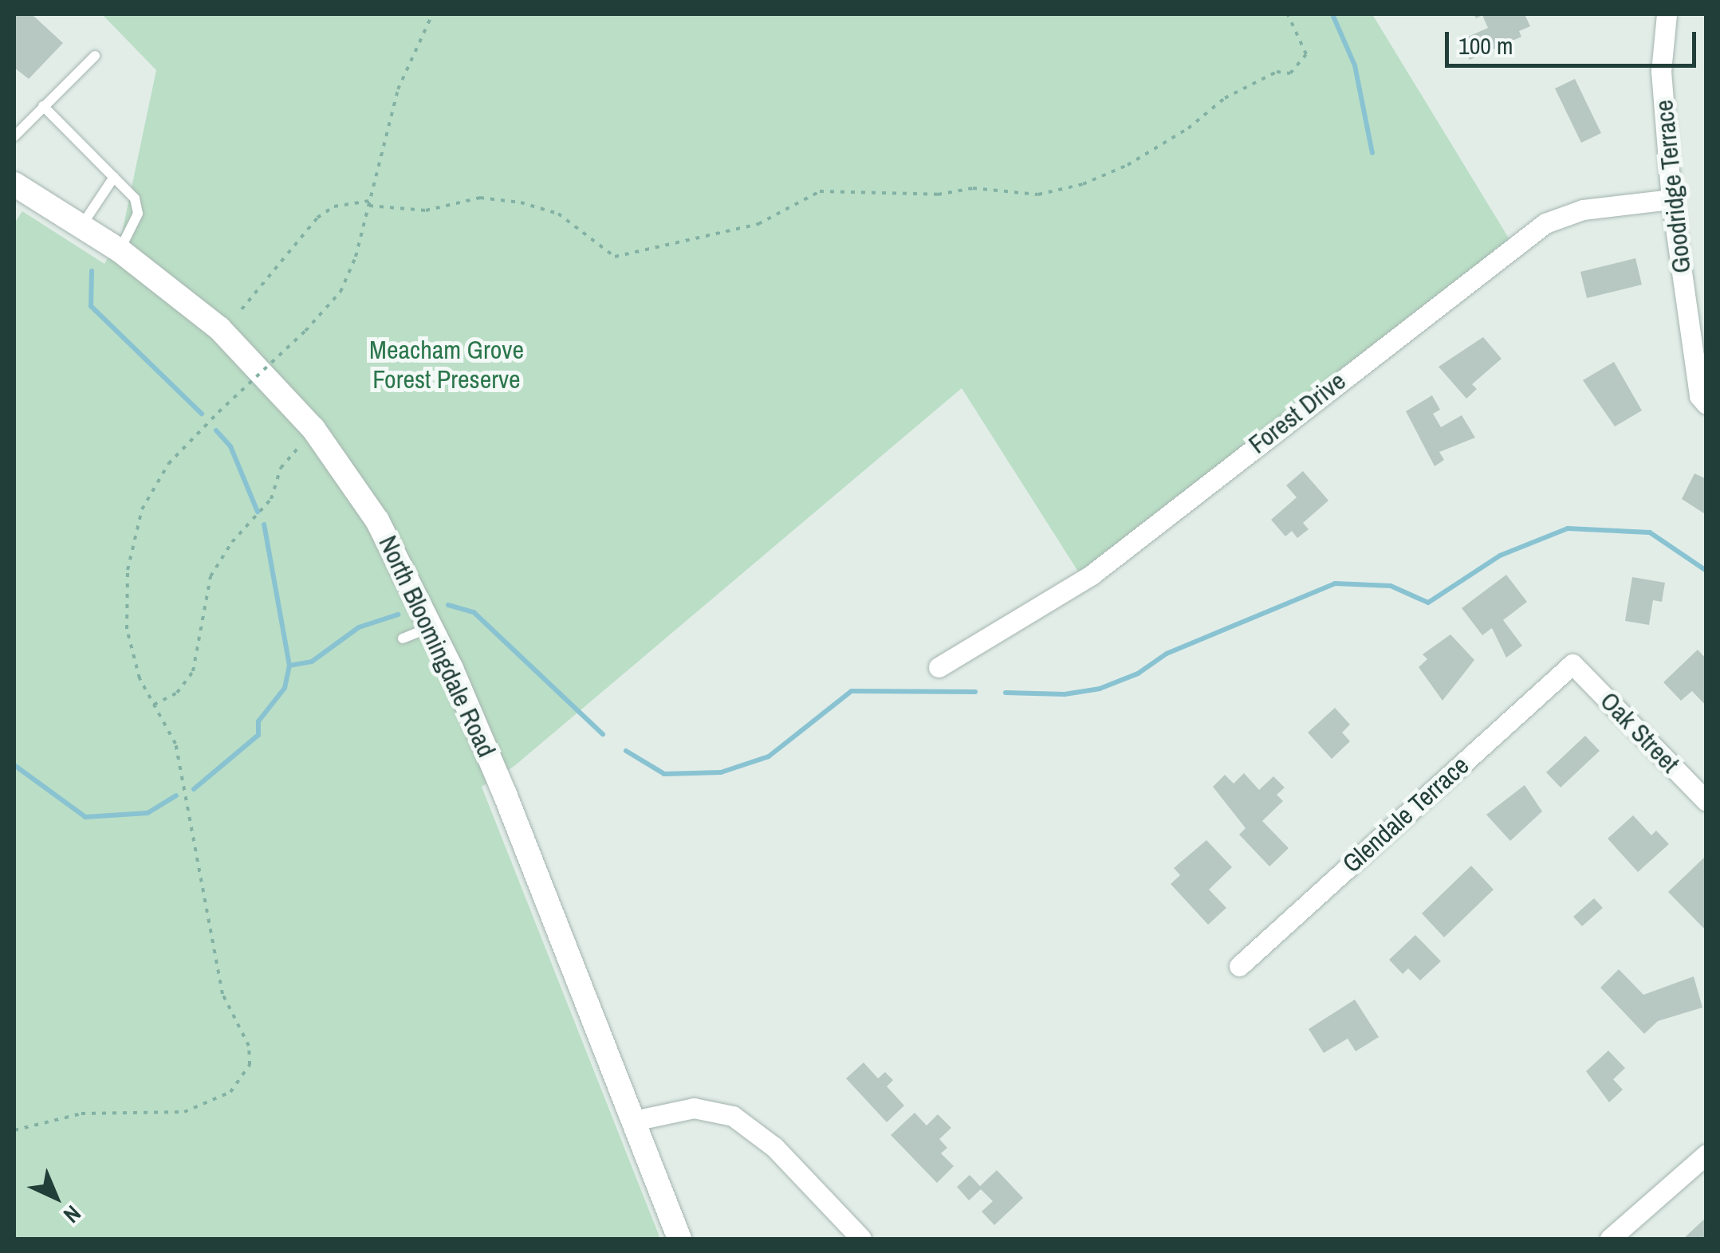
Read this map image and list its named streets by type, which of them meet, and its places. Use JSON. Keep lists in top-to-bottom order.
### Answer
{
  "streets": {
    "main road": ["North Bloomingdale Road"],
    "street": [
      "Goodridge Terrace",
      "Forest Drive",
      "Oak Street",
      "Glendale Terrace"
    ]
  },
  "crossings": [
    ["Goodridge Terrace", "Forest Drive"],
    ["Oak Street", "Glendale Terrace"]
  ],
  "parks": ["Meacham Grove Forest Preserve"],
  "scale_bar": "100 m",
  "north": "bottom right"
}
